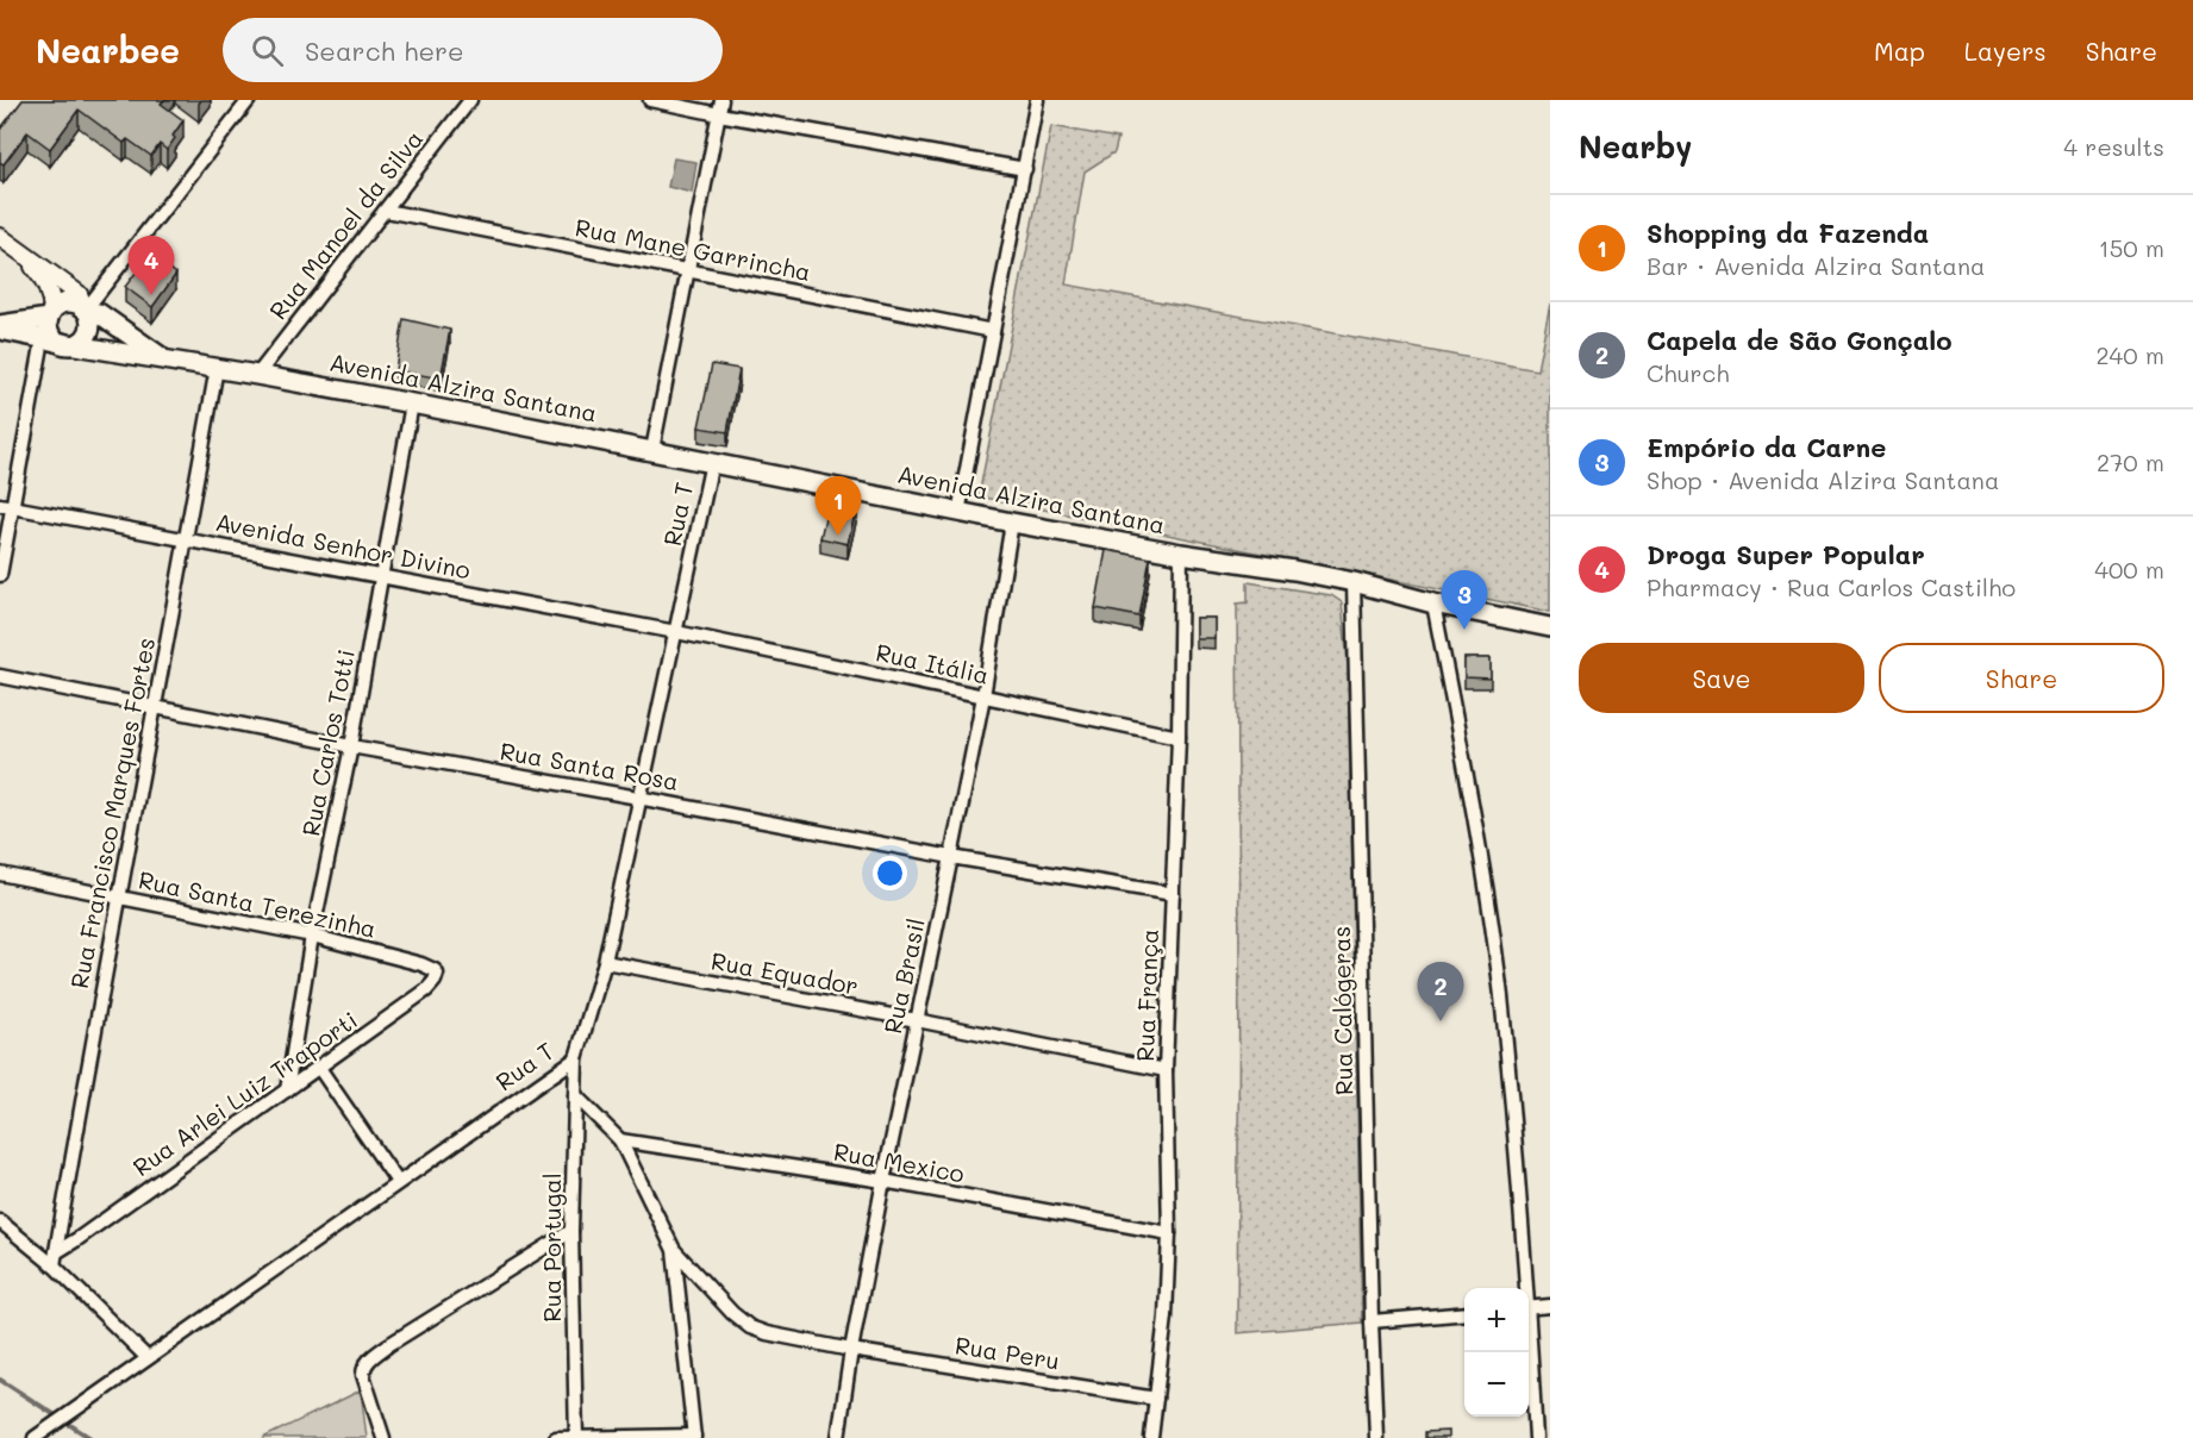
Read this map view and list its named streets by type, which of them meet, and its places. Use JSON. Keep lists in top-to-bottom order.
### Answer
{
  "streets": {
    "main road": ["Avenida Alzira Santana"],
    "street": [
      "Rua Manoel da Silva",
      "Rua Mane Garrincha",
      "Rua T",
      "Avenida Senhor Divino",
      "Rua Itália",
      "Rua Carlos Totti",
      "Rua Santa Rosa",
      "Rua Francisco Marques Fortes",
      "Rua Santa Terezinha",
      "Rua Equador",
      "Rua Brasil",
      "Rua França",
      "Rua Calógeras",
      "Rua Arlei Luiz Traporti",
      "Rua Mexico",
      "Rua Portugal",
      "Rua Peru"
    ]
  },
  "crossings": [
    ["Rua Manoel da Silva", "Rua Mane Garrincha"],
    ["Rua Manoel da Silva", "Avenida Alzira Santana"],
    ["Avenida Alzira Santana", "Rua T"],
    ["Avenida Alzira Santana", "Rua Carlos Totti"],
    ["Avenida Alzira Santana", "Rua Francisco Marques Fortes"],
    ["Avenida Alzira Santana", "Rua Brasil"],
    ["Avenida Alzira Santana", "Rua França"],
    ["Avenida Alzira Santana", "Rua Calógeras"],
    ["Rua T", "Avenida Senhor Divino"],
    ["Rua T", "Rua Itália"],
    ["Rua T", "Rua Santa Rosa"],
    ["Rua T", "Rua Equador"],
    ["Rua T", "Rua Portugal"],
    ["Avenida Senhor Divino", "Rua Itália"],
    ["Avenida Senhor Divino", "Rua Carlos Totti"],
    ["Avenida Senhor Divino", "Rua Francisco Marques Fortes"],
    ["Rua Itália", "Rua Brasil"],
    ["Rua Itália", "Rua França"],
    ["Rua Carlos Totti", "Rua Santa Rosa"],
    ["Rua Carlos Totti", "Rua Santa Terezinha"],
    ["Rua Carlos Totti", "Rua Arlei Luiz Traporti"],
    ["Rua Santa Rosa", "Rua Francisco Marques Fortes"],
    ["Rua Santa Rosa", "Rua Brasil"],
    ["Rua Santa Rosa", "Rua França"],
    ["Rua Francisco Marques Fortes", "Rua Santa Terezinha"],
    ["Rua Francisco Marques Fortes", "Rua Arlei Luiz Traporti"],
    ["Rua Santa Terezinha", "Rua Arlei Luiz Traporti"],
    ["Rua Equador", "Rua Brasil"],
    ["Rua Equador", "Rua França"],
    ["Rua Brasil", "Rua Mexico"],
    ["Rua Brasil", "Rua Peru"],
    ["Rua França", "Rua Mexico"],
    ["Rua França", "Rua Peru"]
  ],
  "page": {
    "header": "Nearbee",
    "search": "Search here",
    "nav": ["Map", "Layers", "Share"],
    "heading": ["Nearby", "4 results"],
    "list": [
      {
        "mark": "1",
        "name": "Shopping da Fazenda",
        "note": "Bar · Avenida Alzira Santana",
        "value": "150 m"
      },
      {
        "mark": "2",
        "name": "Capela de São Gonçalo",
        "note": "Church",
        "value": "240 m"
      },
      {
        "mark": "3",
        "name": "Empório da Carne",
        "note": "Shop · Avenida Alzira Santana",
        "value": "270 m"
      },
      {
        "mark": "4",
        "name": "Droga Super Popular",
        "note": "Pharmacy · Rua Carlos Castilho",
        "value": "400 m"
      }
    ],
    "pins": [
      "4",
      "1",
      "3",
      "2"
    ],
    "buttons": ["Save", "Share"],
    "map_buttons": ["+", "−"]
  }
}
